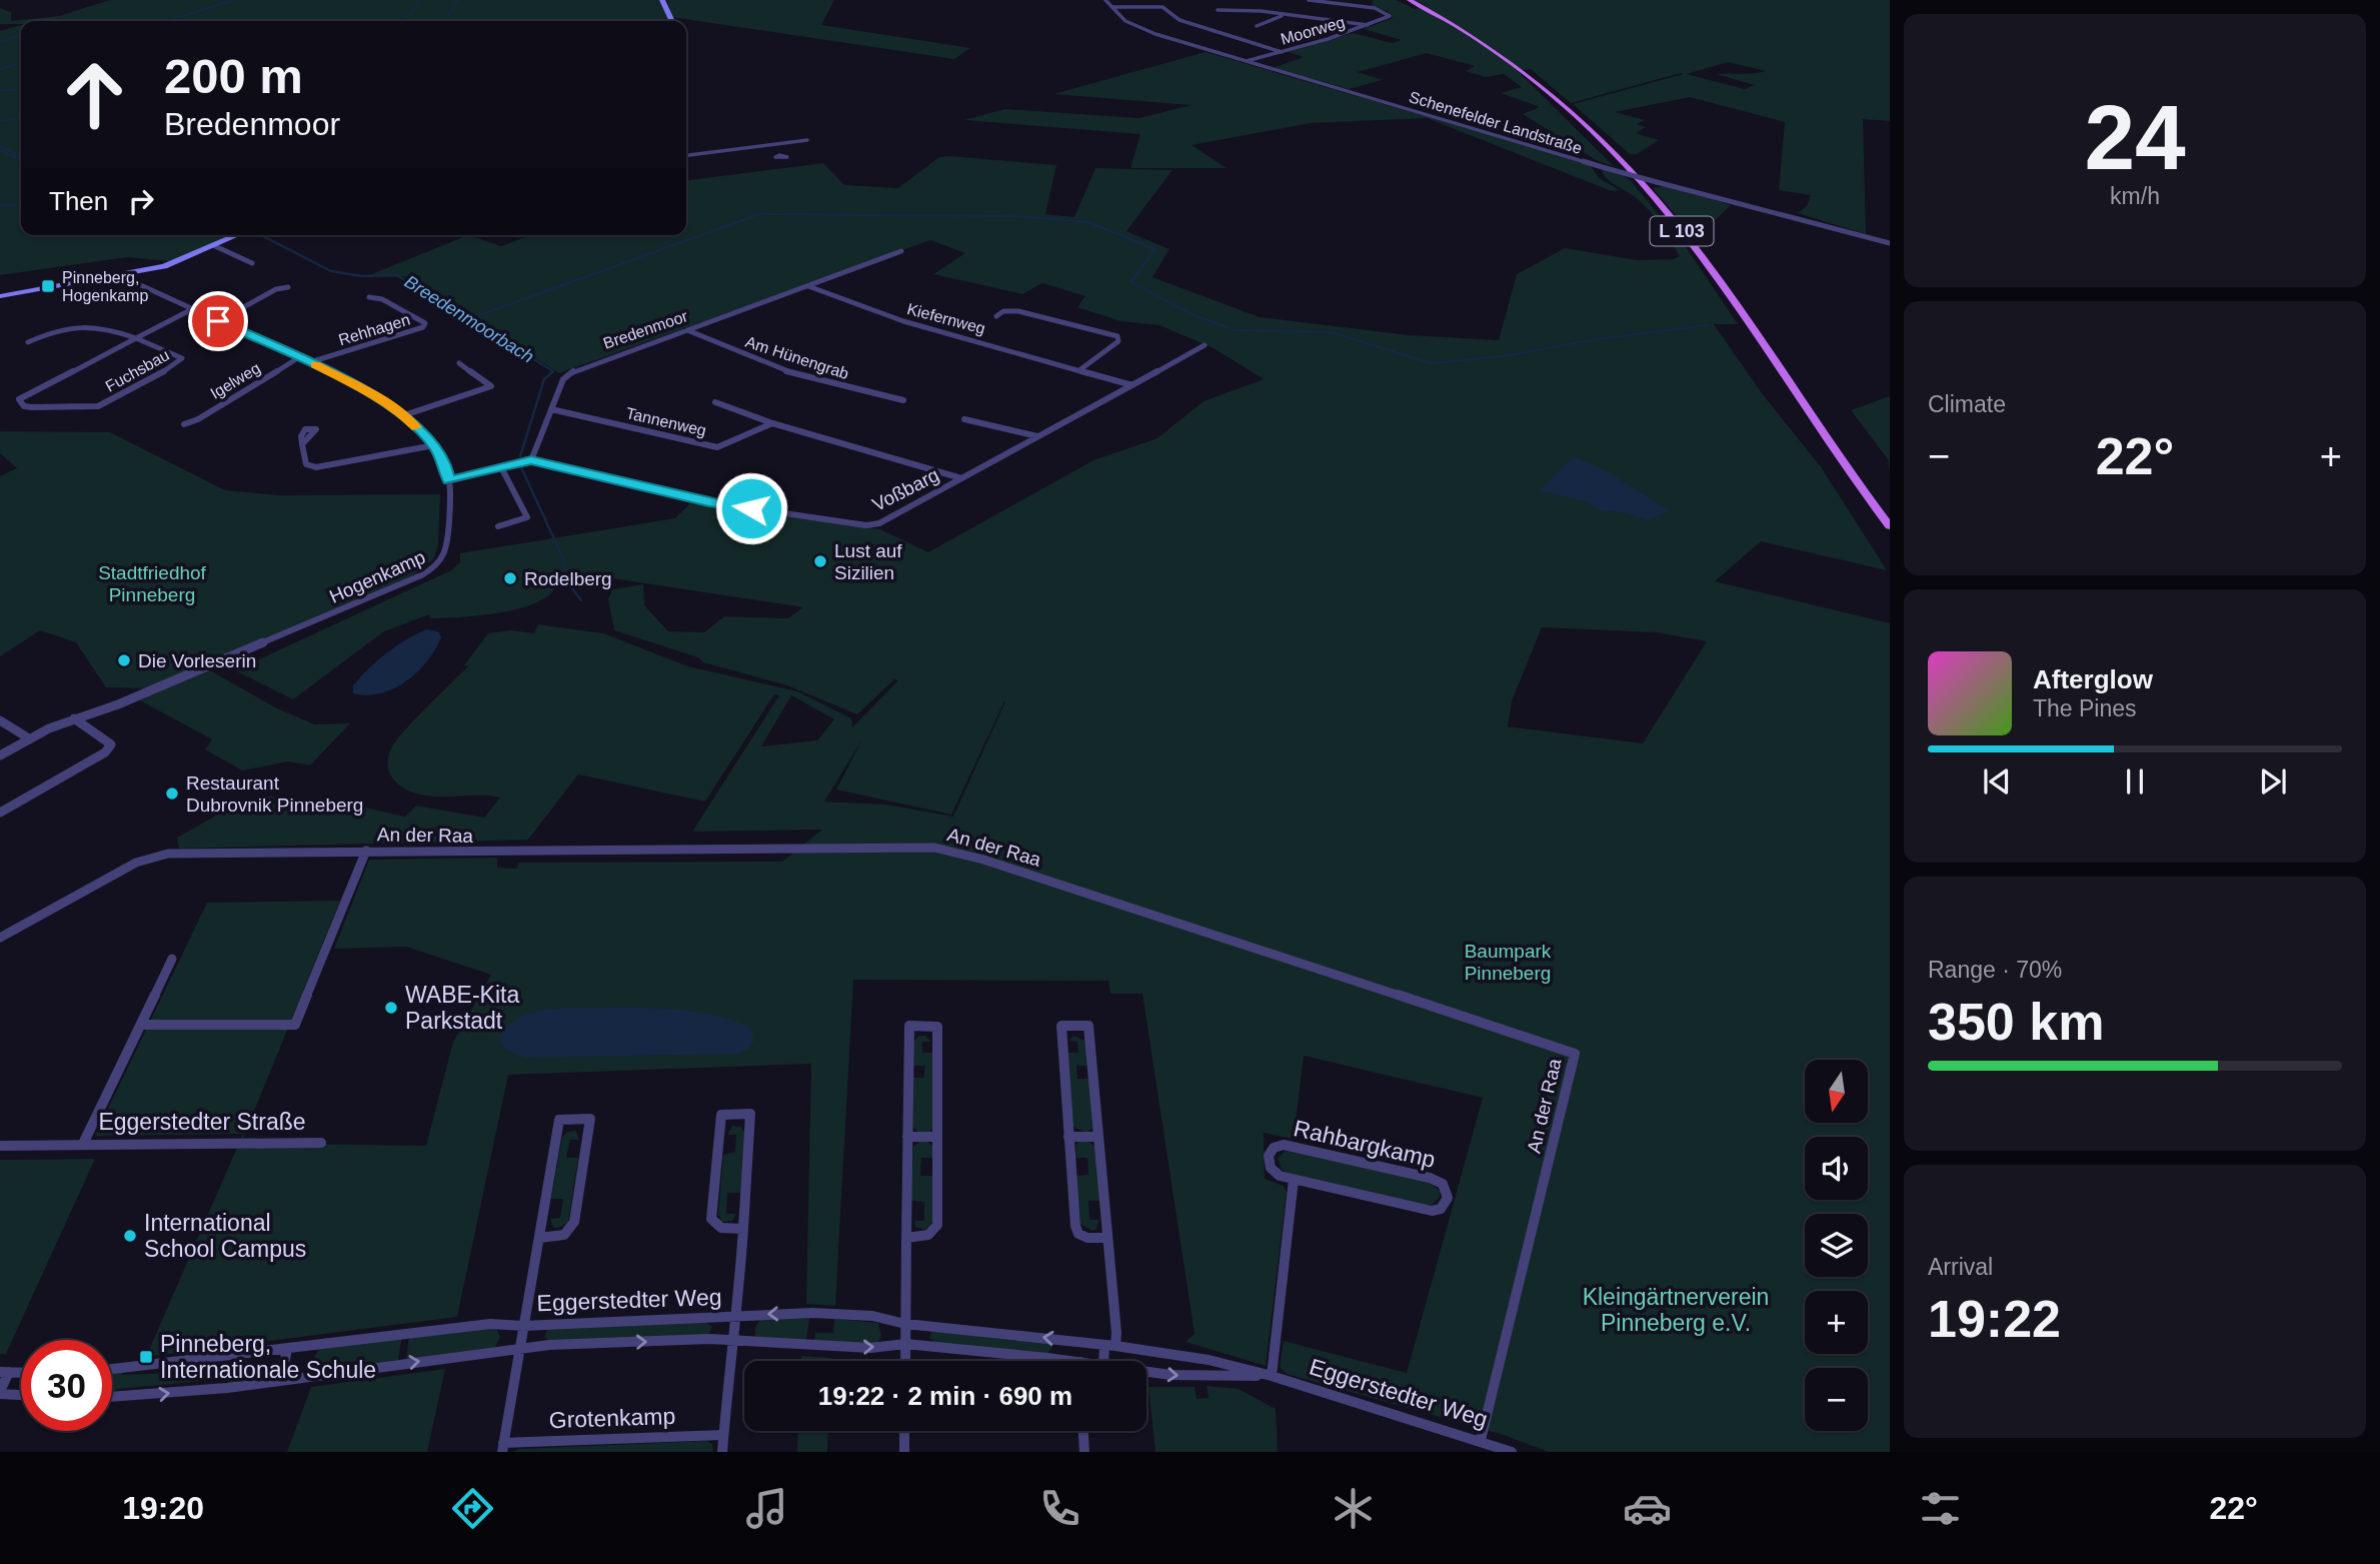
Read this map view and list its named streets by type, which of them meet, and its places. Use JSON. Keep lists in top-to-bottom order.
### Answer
{
  "streets": {
    "main road": ["L 103"],
    "street": [
      "Moorweg",
      "Schenefelder Landstraße",
      "Kiefernweg",
      "Rehhagen",
      "Bredenmoor",
      "Am Hünengrab",
      "Fuchsbau",
      "Igelweg",
      "Tannenweg",
      "Voßbarg",
      "Hogenkamp",
      "An der Raa",
      "Eggerstedter Straße",
      "Rahbargkamp",
      "Eggerstedter Weg",
      "Grotenkamp"
    ]
  },
  "crossings": [
    ["Moorweg", "Schenefelder Landstraße"],
    ["Kiefernweg", "Bredenmoor"],
    ["Kiefernweg", "Voßbarg"],
    ["Rehhagen", "Hogenkamp"],
    ["Bredenmoor", "Am Hünengrab"],
    ["Bredenmoor", "Tannenweg"],
    ["Bredenmoor", "Voßbarg"],
    ["Fuchsbau", "Hogenkamp"],
    ["Igelweg", "Hogenkamp"],
    ["Tannenweg", "Voßbarg"],
    ["An der Raa", "Eggerstedter Weg"],
    ["Eggerstedter Weg", "Grotenkamp"]
  ],
  "water": ["Breedenmoorbach"],
  "parks": ["Stadtfriedhof Pinneberg", "Baumpark Pinneberg", "Kleingärtnerverein Pinneberg e.V."],
  "places": {
    "transit": ["Pinneberg, Hogenkamp", "Pinneberg, Internationale Schule"],
    "other": [
      "Lust auf Sizilien",
      "Rodelberg",
      "Die Vorleserin",
      "Restaurant Dubrovnik Pinneberg",
      "WABE-Kita Parkstadt",
      "International School Campus"
    ]
  },
  "north": "bottom",
  "page": {
    "tile": [
      ["24", "km/h"],
      "Climate",
      ["Range · 70%", "350 km"],
      ["Arrival", "19:22"]
    ],
    "turn": ["200 m", "Bredenmoor"],
    "then": "Then",
    "heat": ["−", "22°", "+"],
    "song": ["Afterglow", "The Pines"],
    "map_buttons": ["+", "−"],
    "limit": "30",
    "trip": "19:22 · 2 min · 690 m",
    "tabs": ["19:20", "22°"]
  }
}
